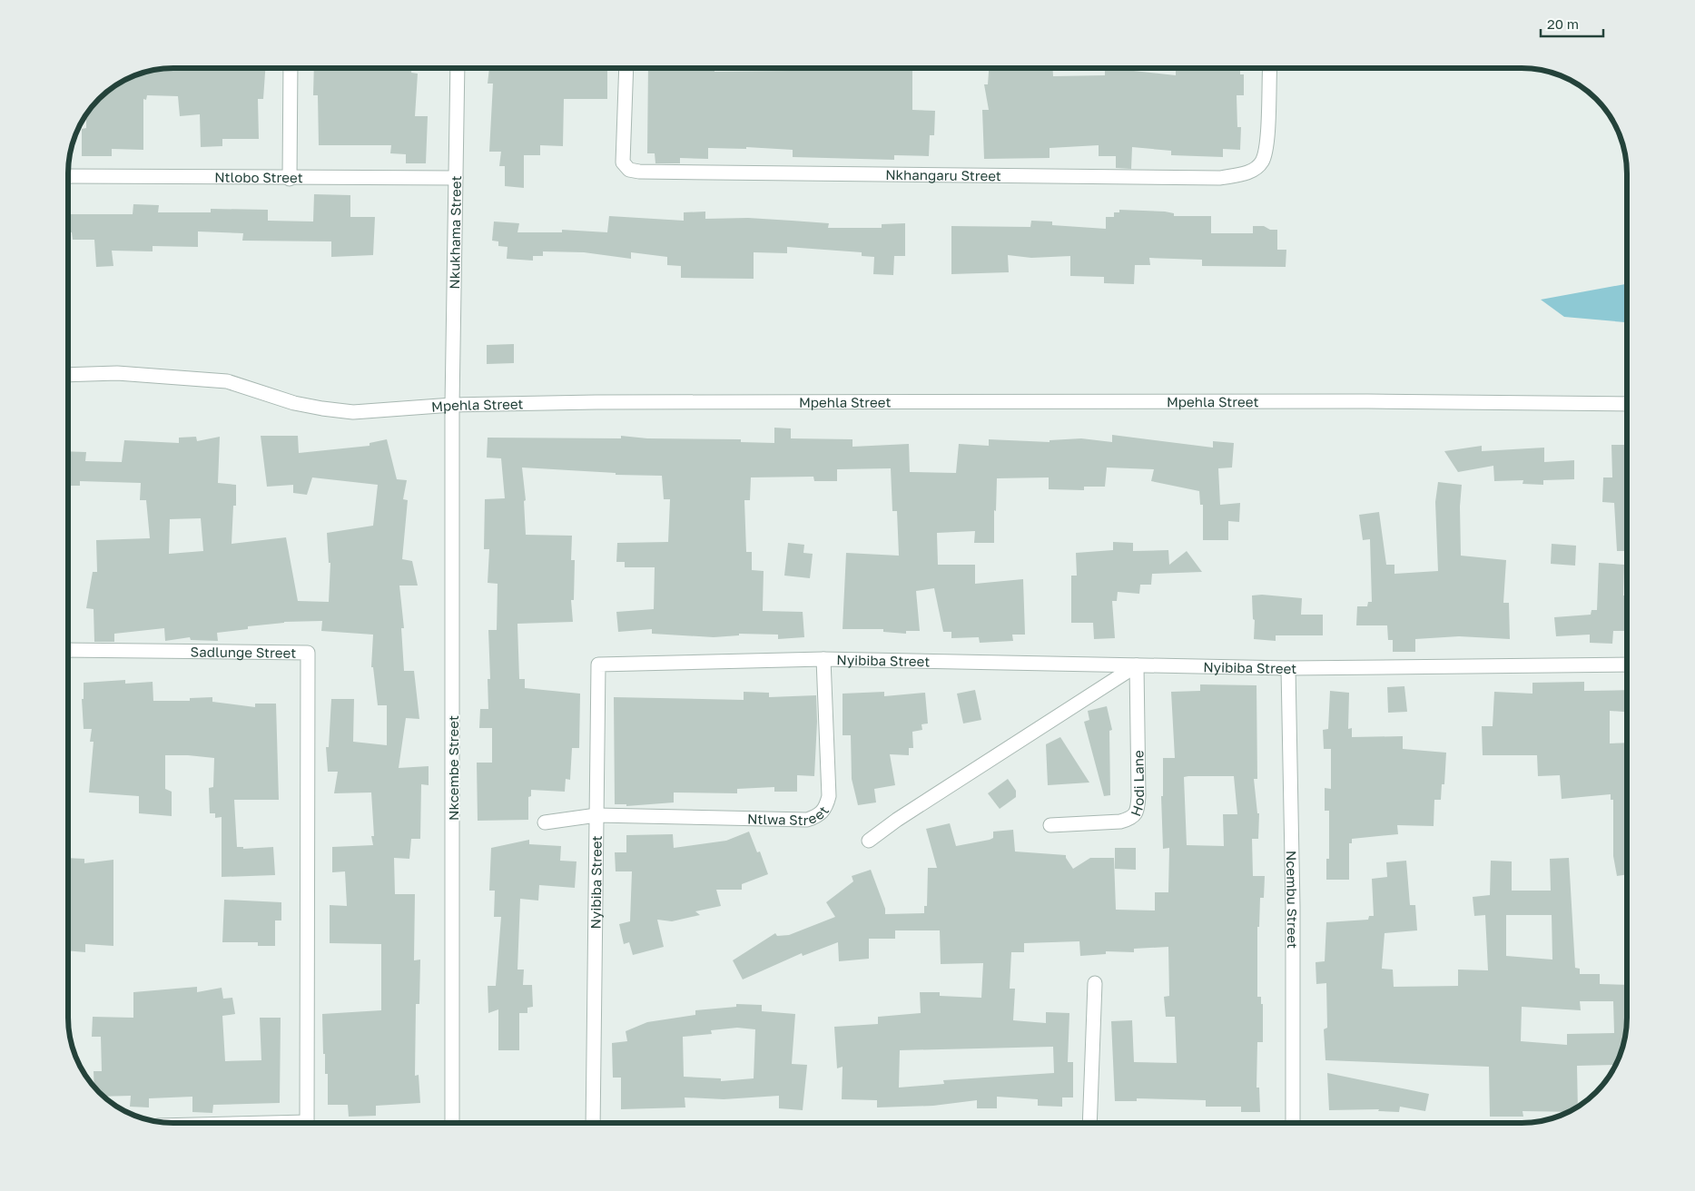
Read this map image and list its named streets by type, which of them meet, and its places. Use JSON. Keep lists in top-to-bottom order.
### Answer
{
  "streets": {
    "street": [
      "Nkhangaru Street",
      "Ntlobo Street",
      "Nkukhama Street",
      "Mpehla Street",
      "Sadlunge Street",
      "Nyibiba Street",
      "Nkcembe Street",
      "Hodi Lane",
      "Ntlwa Street",
      "Ncembu Street"
    ]
  },
  "crossings": [
    ["Ntlobo Street", "Nkukhama Street"],
    ["Nkukhama Street", "Mpehla Street"],
    ["Nkukhama Street", "Nkcembe Street"],
    ["Mpehla Street", "Nkcembe Street"],
    ["Nyibiba Street", "Hodi Lane"],
    ["Nyibiba Street", "Ntlwa Street"],
    ["Nyibiba Street", "Ncembu Street"]
  ],
  "scale_bar": "20 m"
}
